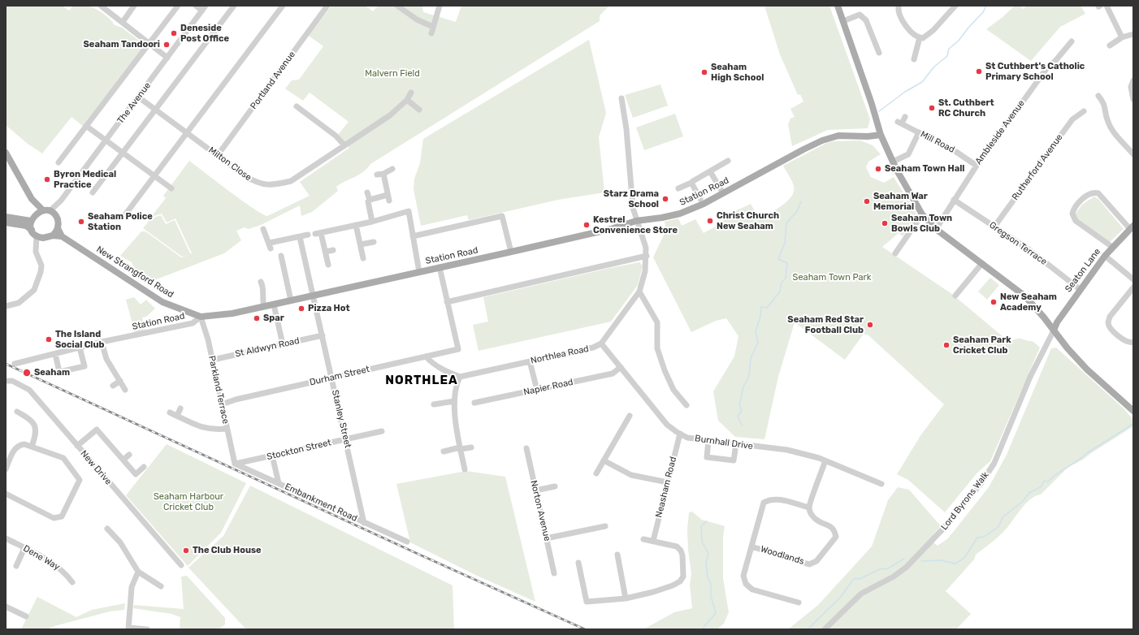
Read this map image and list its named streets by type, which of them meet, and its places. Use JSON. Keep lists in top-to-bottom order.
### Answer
{
  "streets": {
    "main road": ["Station Road", "Seaton Lane", "New Strangford Road"],
    "street": [
      "Portland Avenue",
      "The Avenue",
      "Ambleside Avenue",
      "Mill Road",
      "Milton Close",
      "Rutherford Avenue",
      "Gregson Terrace",
      "St Aldwyn Road",
      "Northlea Road",
      "Durham Street",
      "Napier Road",
      "Parkland Terrace",
      "Stanley Street",
      "Burnhall Drive",
      "Stockton Street",
      "New Drive",
      "Neasham Road",
      "Lord Byrons Walk",
      "Embankment Road",
      "Norton Avenue",
      "Woodlands",
      "Dene Way"
    ]
  },
  "crossings": [
    ["Portland Avenue", "Milton Close"],
    ["The Avenue", "Milton Close"],
    ["The Avenue", "New Strangford Road"],
    ["Ambleside Avenue", "Mill Road"],
    ["Ambleside Avenue", "Gregson Terrace"],
    ["Rutherford Avenue", "Gregson Terrace"],
    ["Station Road", "New Strangford Road"],
    ["Station Road", "Northlea Road"],
    ["Station Road", "Parkland Terrace"],
    ["Station Road", "Stanley Street"],
    ["Gregson Terrace", "Seaton Lane"],
    ["Seaton Lane", "Lord Byrons Walk"],
    ["New Strangford Road", "Parkland Terrace"],
    ["St Aldwyn Road", "Parkland Terrace"],
    ["St Aldwyn Road", "Stanley Street"],
    ["Northlea Road", "Burnhall Drive"],
    ["Durham Street", "Parkland Terrace"],
    ["Durham Street", "Stanley Street"],
    ["Napier Road", "Burnhall Drive"],
    ["Parkland Terrace", "Stockton Street"],
    ["Parkland Terrace", "Embankment Road"],
    ["Stanley Street", "Stockton Street"],
    ["Stanley Street", "Embankment Road"],
    ["Burnhall Drive", "Neasham Road"],
    ["Stockton Street", "Embankment Road"]
  ],
  "districts": ["NORTHLEA"],
  "parks": ["Malvern Field", "Seaham Town Park", "Seaham Harbour Cricket Club"],
  "places": [
    "Deneside Post Office",
    "Seaham Tandoori",
    "St Cuthbert's Catholic Primary School",
    "Seaham High School",
    "St. Cuthbert RC Church",
    "Seaham Town Hall",
    "Byron Medical Practice",
    "Starz Drama School",
    "Seaham War Memorial",
    "Christ Church New Seaham",
    "Seaham Police Station",
    "Seaham Town Bowls Club",
    "Kestrel Convenience Store",
    "New Seaham Academy",
    "Pizza Hot",
    "Spar",
    "Seaham Red Star Football Club",
    "The Island Social Club",
    "Seaham Park Cricket Club",
    "Seaham",
    "The Club House"
  ]
}
